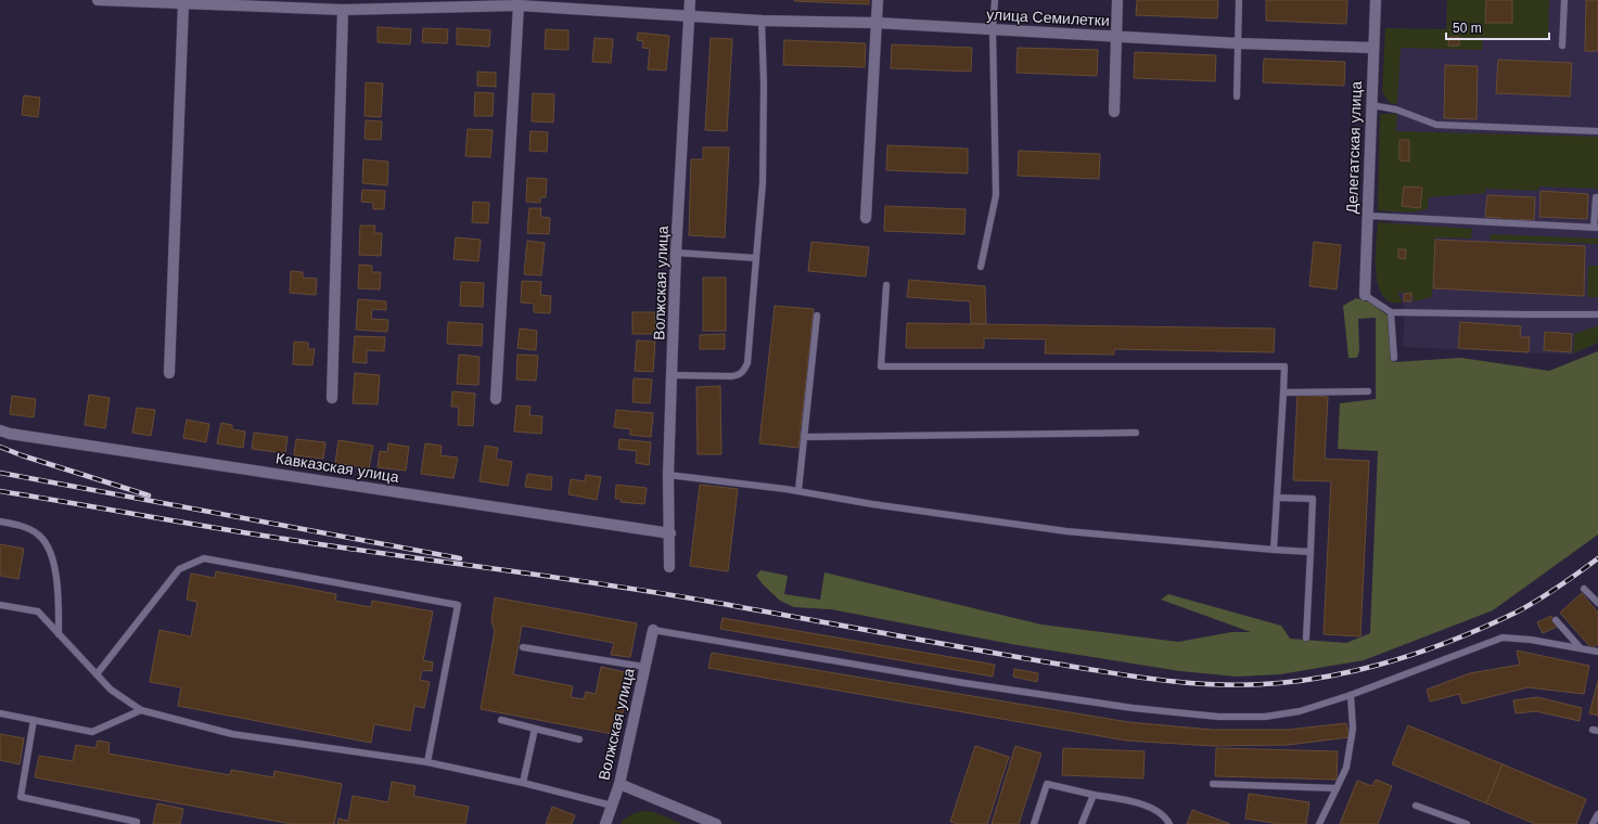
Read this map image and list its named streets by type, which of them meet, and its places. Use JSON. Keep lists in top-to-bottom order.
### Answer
{
  "streets": {
    "street": [
      "улица Семилетки",
      "Делегатская улица",
      "Волжская улица",
      "Кавказская улица"
    ]
  },
  "crossings": [
    ["улица Семилетки", "Делегатская улица"],
    ["улица Семилетки", "Волжская улица"],
    ["Волжская улица", "Кавказская улица"]
  ],
  "scale_bar": "50 m"
}
